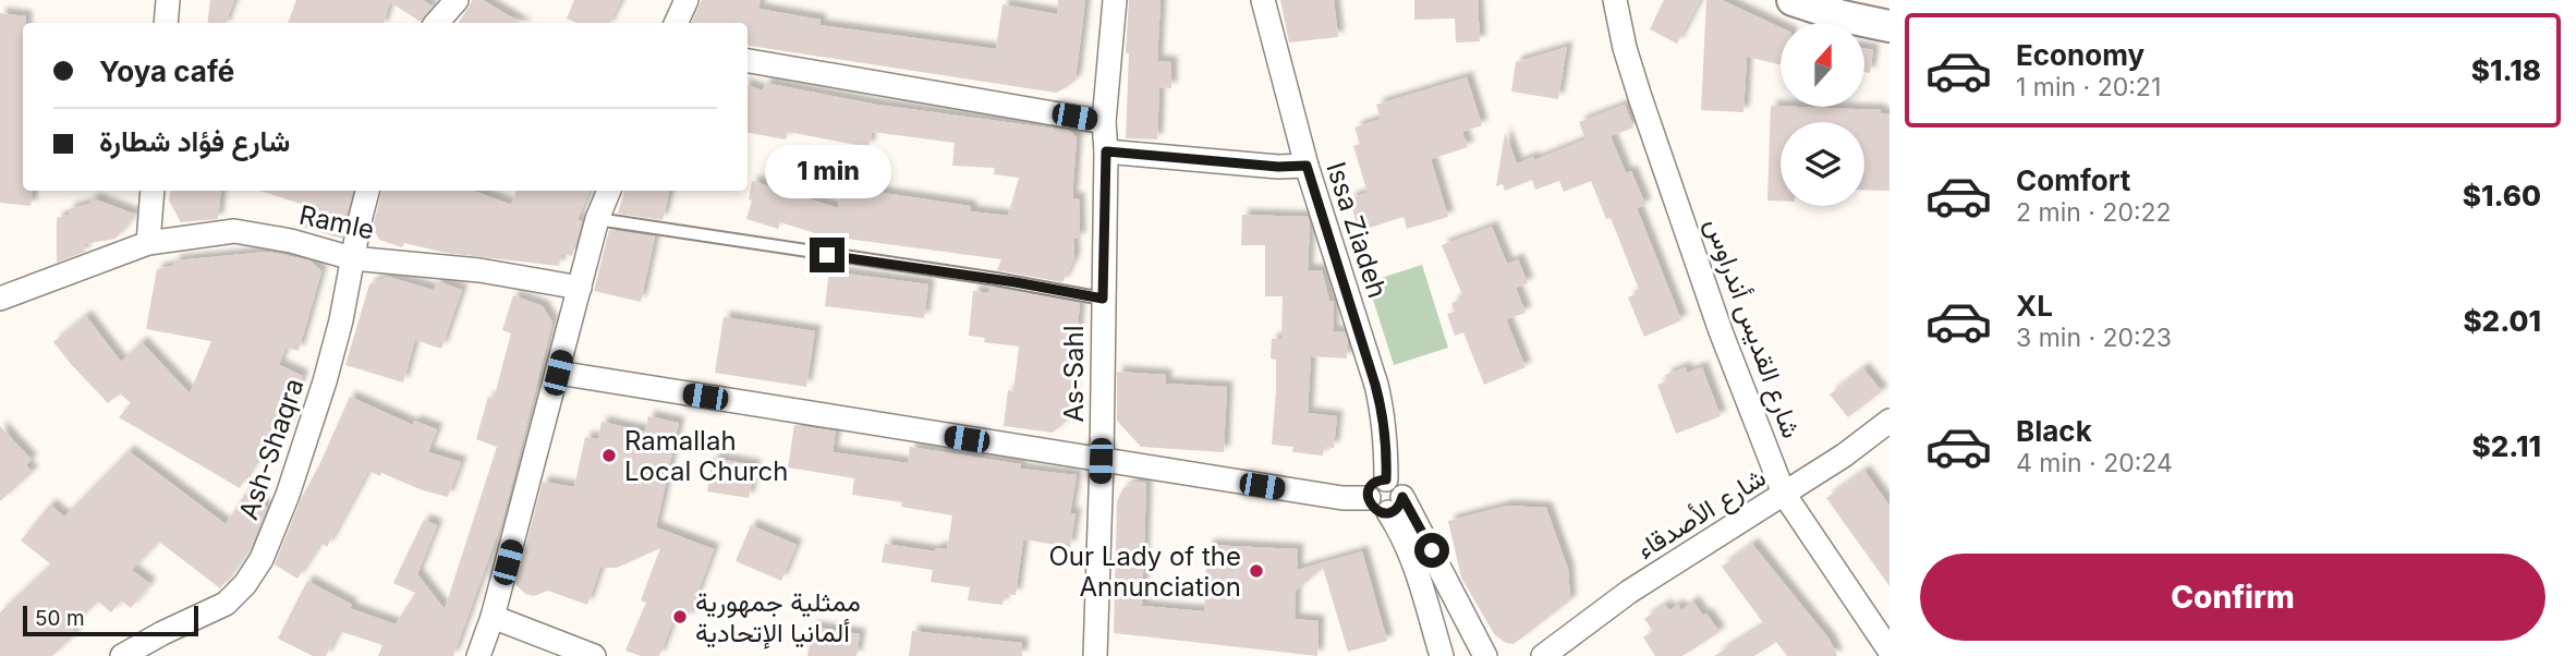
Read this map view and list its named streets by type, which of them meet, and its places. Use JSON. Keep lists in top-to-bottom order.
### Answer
{
  "streets": {
    "street": [
      "Ramle",
      "Issa Ziadeh",
      "شارع القديس أندراوس",
      "As-Sahl",
      "Ash-Shaqra",
      "شارع الأصدقاء"
    ]
  },
  "crossings": [
    ["Ramle", "Ash-Shaqra"],
    ["شارع القديس أندراوس", "شارع الأصدقاء"]
  ],
  "places": ["Ramallah Local Church", "Our Lady of the Annunciation", "ممثلية جمهورية ألمانيا الإتحادية"],
  "scale_bar": "50 m",
  "north": "top",
  "page": {
    "list": [
      {
        "name": "Economy",
        "note": "1 min · 20:21",
        "value": "$1.18"
      },
      {
        "name": "Comfort",
        "note": "2 min · 20:22",
        "value": "$1.60"
      },
      {
        "name": "XL",
        "note": "3 min · 20:23",
        "value": "$2.01"
      },
      {
        "name": "Black",
        "note": "4 min · 20:24",
        "value": "$2.11"
      }
    ],
    "banner": ["Yoya café", "شارع فؤاد شطارة"],
    "bubble": "1 min",
    "buttons": "Confirm",
    "scale": "50 m"
  }
}
